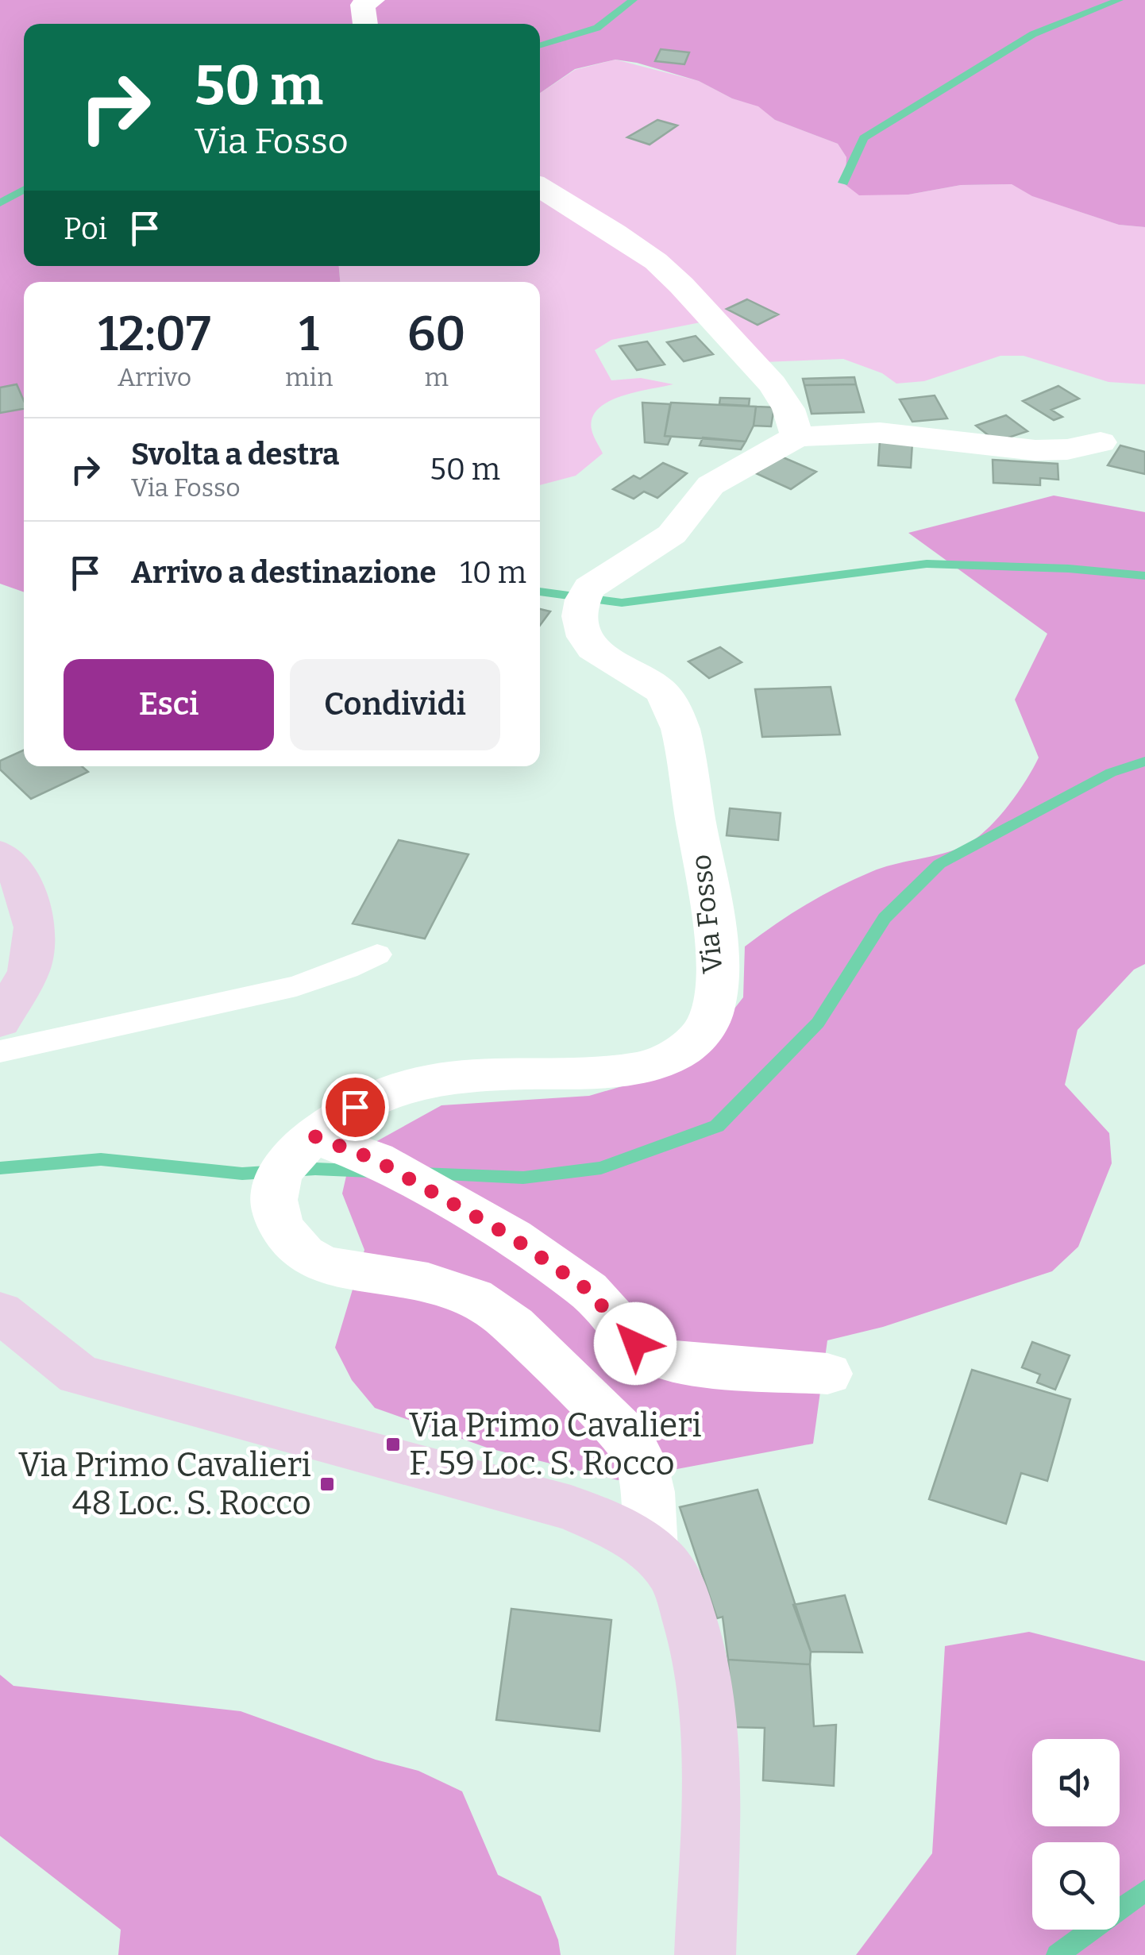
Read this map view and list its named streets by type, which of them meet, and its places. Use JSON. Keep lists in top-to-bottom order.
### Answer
{
  "streets": {
    "street": ["Via Fosso"]
  },
  "places": {
    "transit": ["Via Primo Cavalieri F. 59 Loc. S. Rocco", "Via Primo Cavalieri 48 Loc. S. Rocco"]
  },
  "page": {
    "turn": ["50 m", "Via Fosso"],
    "then": "Poi",
    "eta": [
      "12:07",
      "Arrivo",
      "1",
      "min",
      "60",
      "m"
    ],
    "list": [
      {
        "name": "Svolta a destra",
        "note": "Via Fosso",
        "value": "50 m"
      },
      {
        "name": "Arrivo a destinazione",
        "value": "10 m"
      }
    ],
    "buttons": ["Esci", "Condividi"]
  }
}
